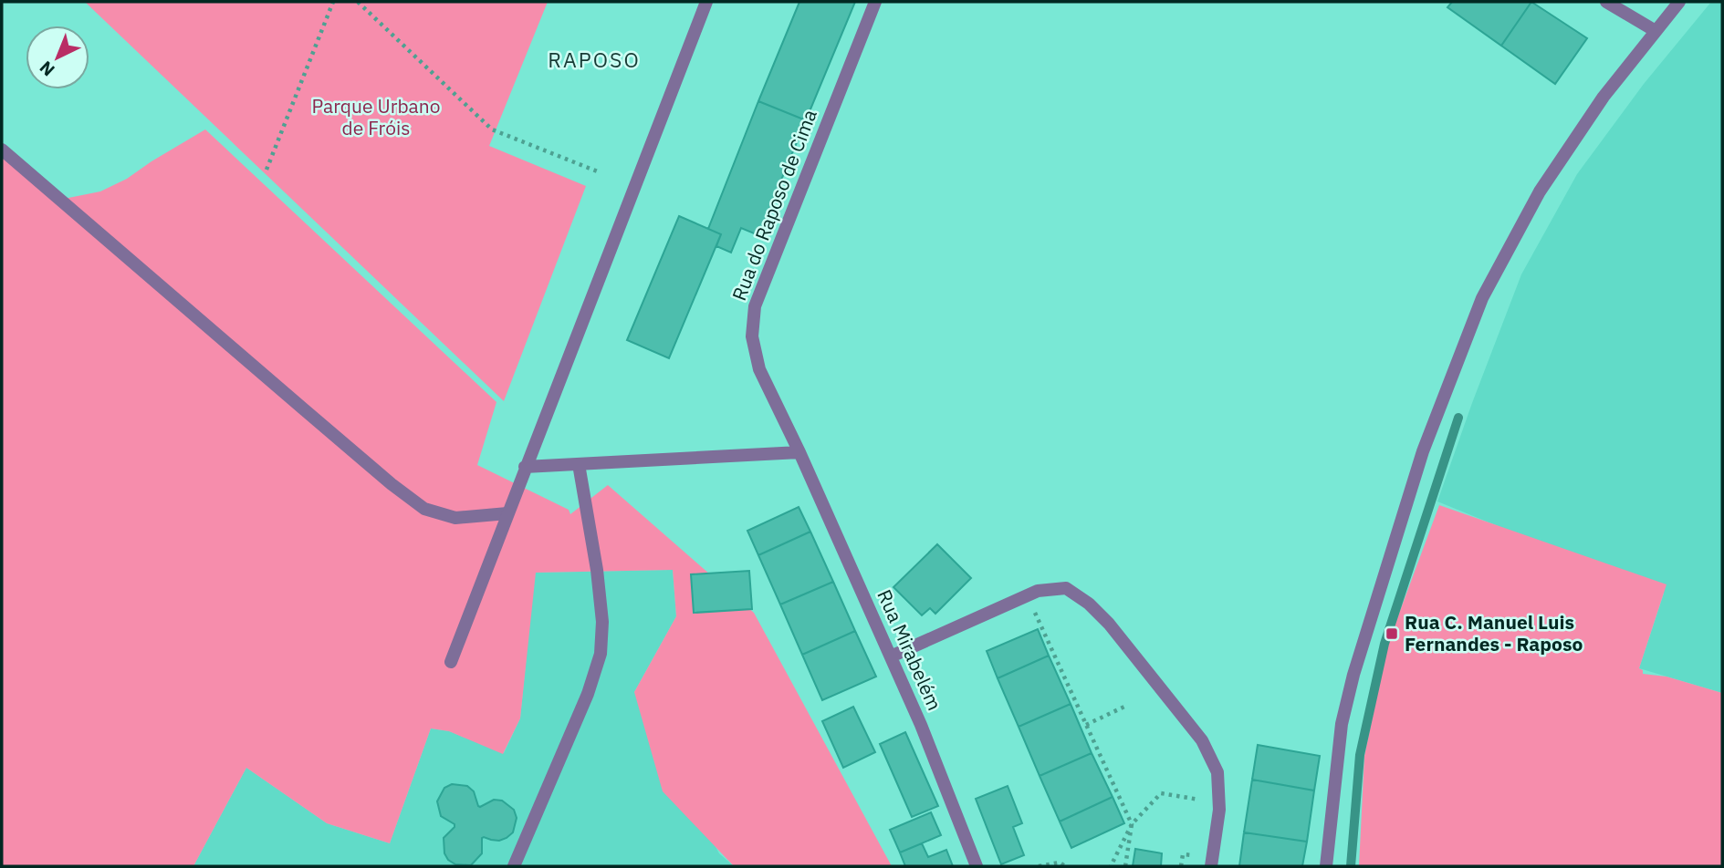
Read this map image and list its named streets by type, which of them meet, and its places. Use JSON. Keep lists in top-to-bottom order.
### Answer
{
  "streets": {
    "street": ["Rua do Raposo de Cima", "Rua Mirabelém"]
  },
  "crossings": [
    ["Rua do Raposo de Cima", "Rua Mirabelém"]
  ],
  "districts": ["RAPOSO"],
  "parks": ["Parque Urbano de Fróis"],
  "places": {
    "transit": ["Rua C. Manuel Luis Fernandes - Raposo"]
  },
  "north": "bottom left"
}
